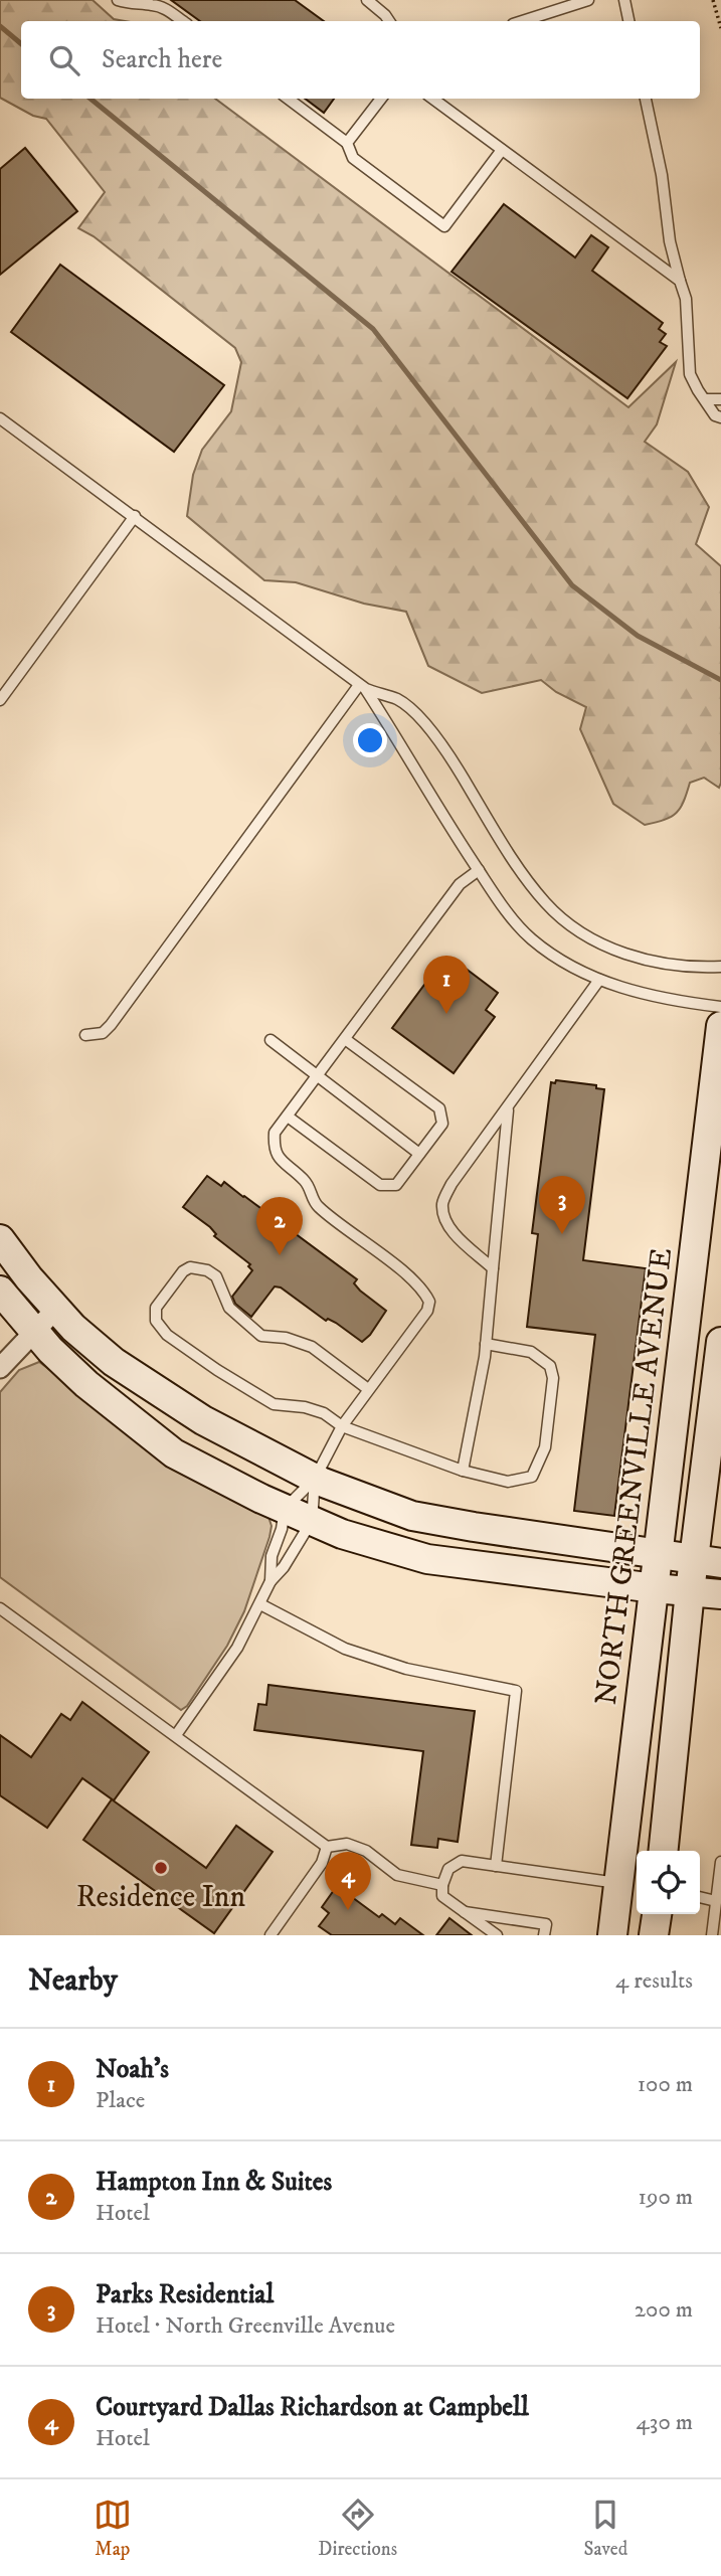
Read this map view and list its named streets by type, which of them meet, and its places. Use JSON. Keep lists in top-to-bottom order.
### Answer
{
  "streets": {
    "street": ["NORTH GREENVILLE AVENUE"]
  },
  "places": ["Residence Inn"],
  "page": {
    "search": "Search here",
    "pins": [
      "1",
      "3",
      "2",
      "4"
    ],
    "heading": ["Nearby", "4 results"],
    "list": [
      {
        "mark": "1",
        "name": "Noah's",
        "note": "Place",
        "value": "100 m"
      },
      {
        "mark": "2",
        "name": "Hampton Inn & Suites",
        "note": "Hotel",
        "value": "190 m"
      },
      {
        "mark": "3",
        "name": "Parks Residential",
        "note": "Hotel · North Greenville Avenue",
        "value": "200 m"
      },
      {
        "mark": "4",
        "name": "Courtyard Dallas Richardson at Campbell",
        "note": "Hotel",
        "value": "430 m"
      }
    ],
    "nav": ["Map", "Directions", "Saved"]
  }
}
